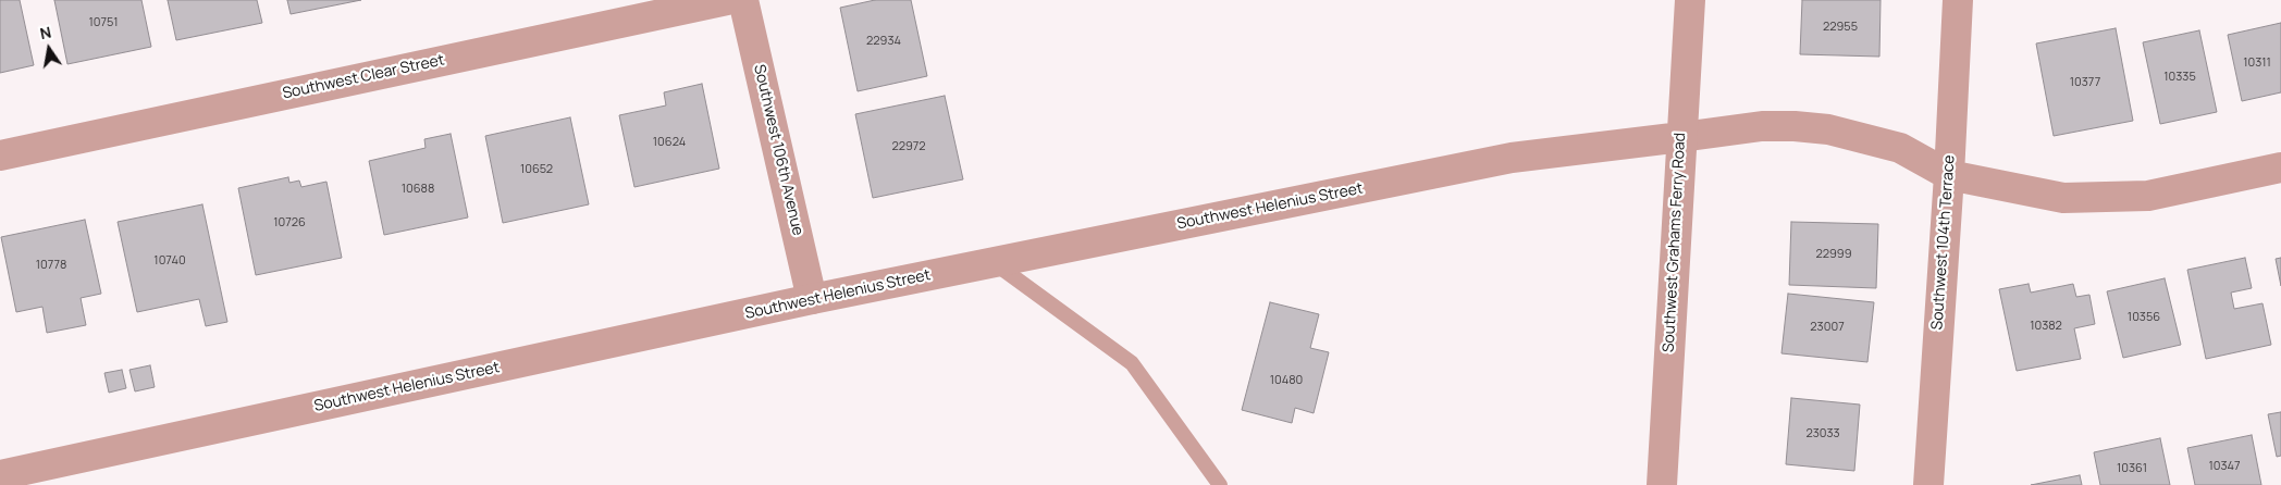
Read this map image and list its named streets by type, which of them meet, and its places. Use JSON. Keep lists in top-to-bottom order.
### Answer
{
  "streets": {
    "street": [
      "Southwest Clear Street",
      "Southwest 106th Avenue",
      "Southwest Helenius Street",
      "Southwest Grahams Ferry Road",
      "Southwest 104th Terrace"
    ]
  },
  "crossings": [
    ["Southwest 106th Avenue", "Southwest Helenius Street"],
    ["Southwest Helenius Street", "Southwest Grahams Ferry Road"],
    ["Southwest Helenius Street", "Southwest 104th Terrace"]
  ],
  "house_numbers": [
    "10751",
    "22955",
    "22934",
    "10311",
    "10335",
    "10377",
    "10624",
    "22972",
    "10652",
    "10688",
    "10726",
    "22999",
    "10740",
    "10778",
    "10356",
    "10382",
    "23007",
    "10480",
    "23033",
    "10347",
    "10361"
  ],
  "north": "top"
}
